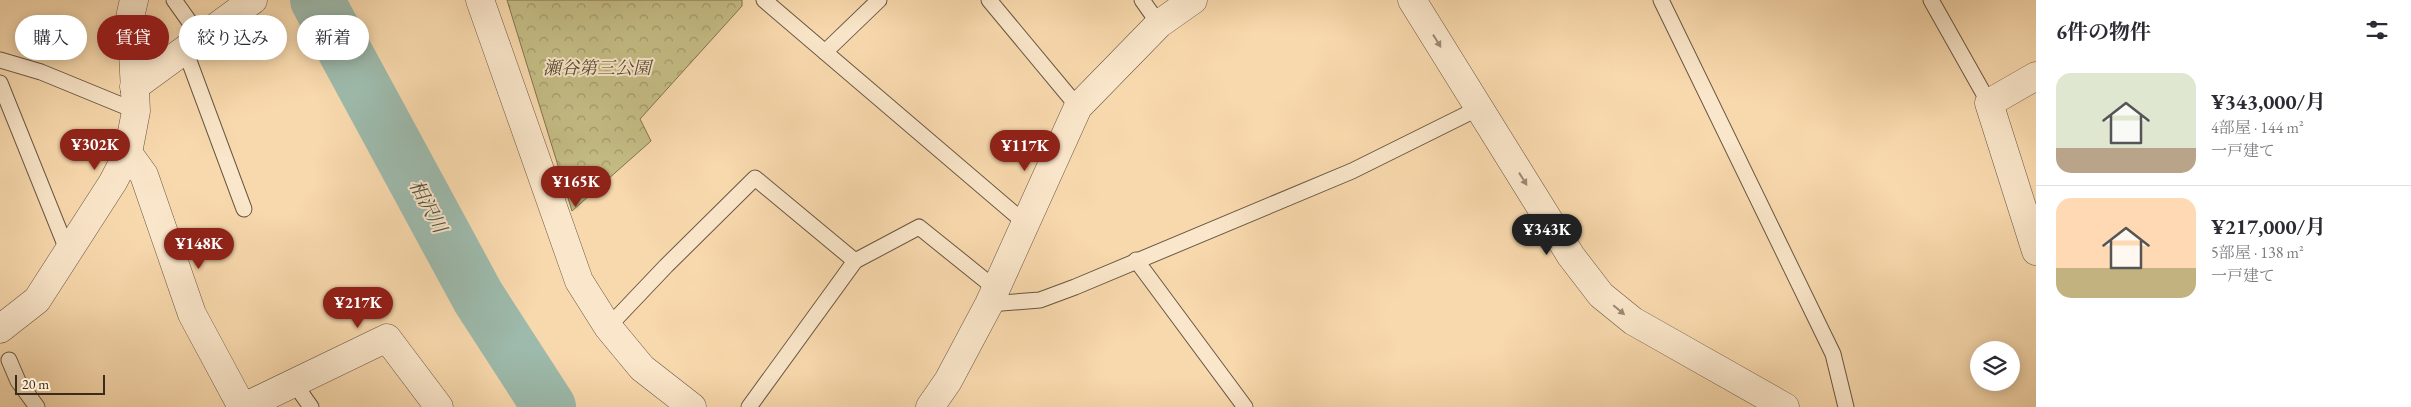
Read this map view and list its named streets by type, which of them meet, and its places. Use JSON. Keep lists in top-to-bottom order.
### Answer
{
  "water": ["相沢川"],
  "parks": ["瀬谷第三公園"],
  "scale_bar": "20 m",
  "page": {
    "heading": "6件の物件",
    "chip": [
      "購入",
      "賃貸",
      "絞り込み",
      "新着"
    ],
    "list": [
      {
        "name": "¥343,000/月",
        "note": "4部屋 · 144 m² · 一戸建て"
      },
      {
        "name": "¥217,000/月",
        "note": "5部屋 · 138 m² · 一戸建て"
      }
    ],
    "price": [
      "¥302K",
      "¥117K",
      "¥165K",
      "¥343K",
      "¥148K",
      "¥217K"
    ],
    "scale": "20 m"
  }
}
